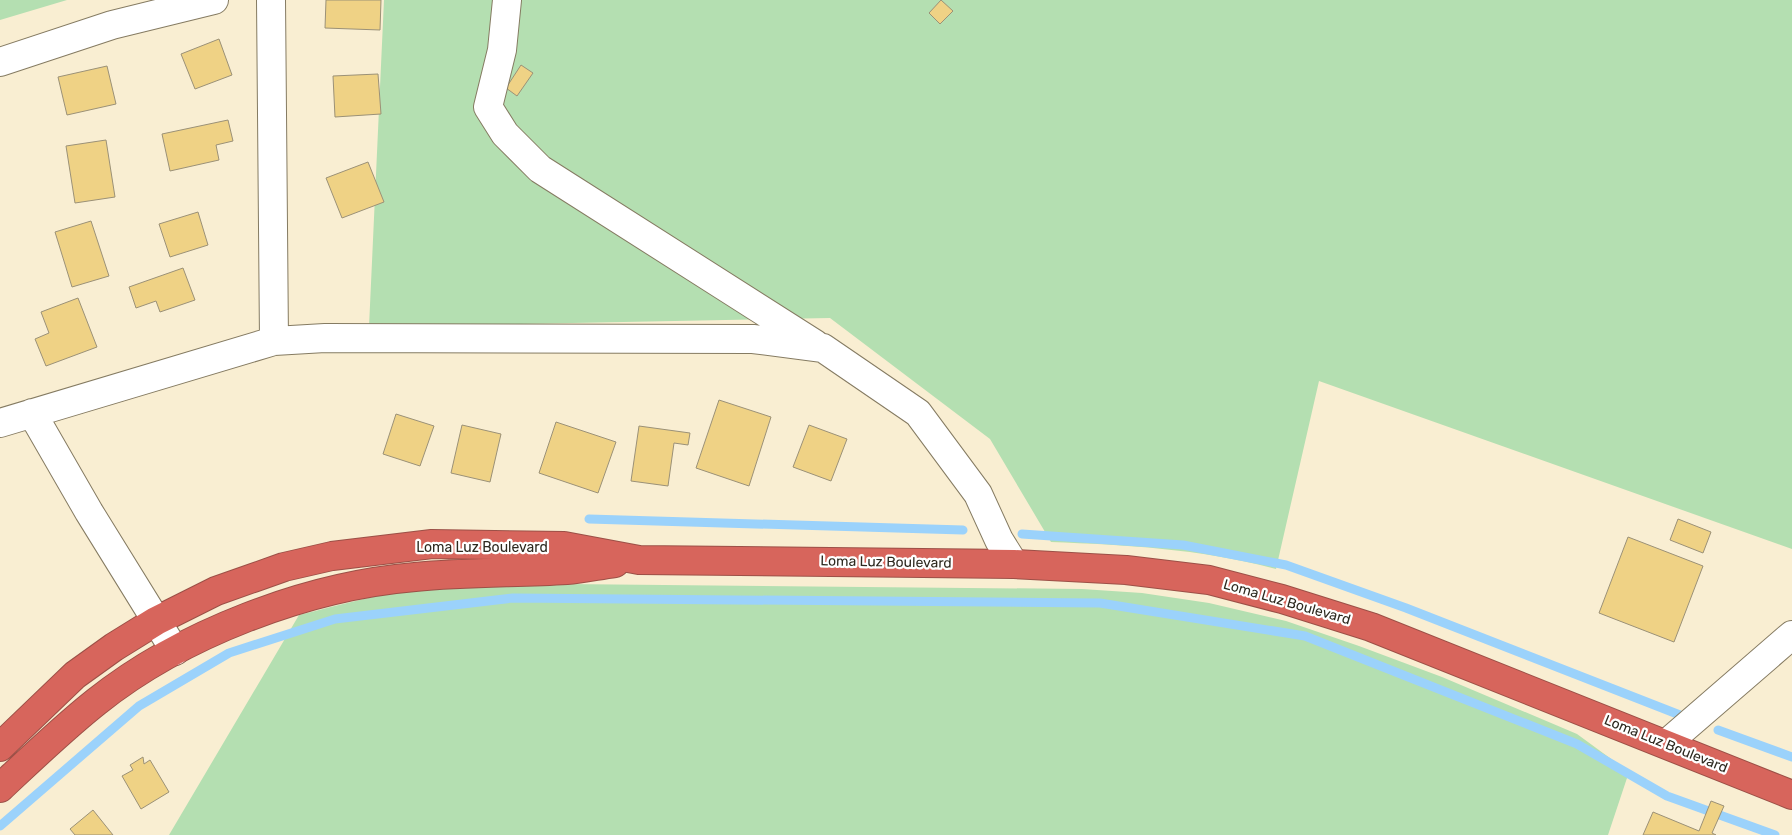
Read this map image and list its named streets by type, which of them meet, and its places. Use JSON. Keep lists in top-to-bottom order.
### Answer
{
  "streets": {
    "highway": ["Loma Luz Boulevard"]
  }
}
